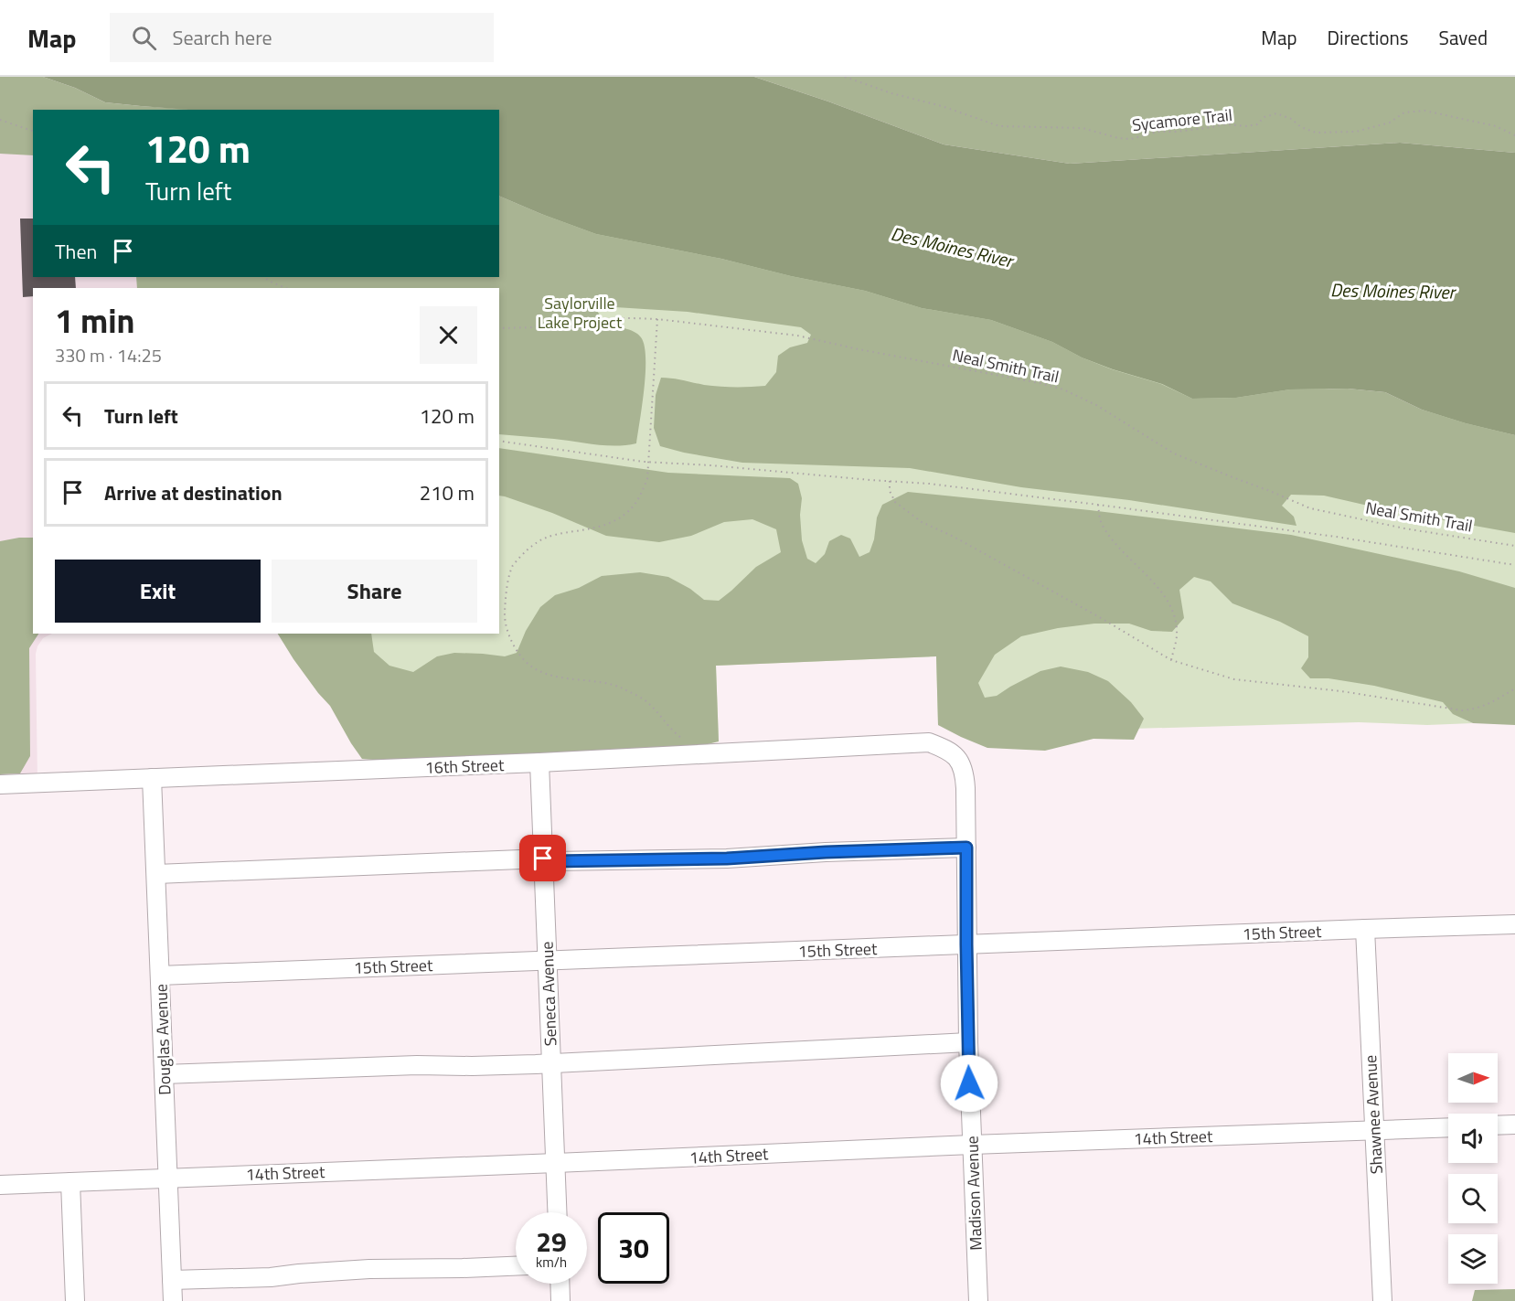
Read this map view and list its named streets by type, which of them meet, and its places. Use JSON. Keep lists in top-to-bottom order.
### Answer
{
  "streets": {
    "street": [
      "16th Street",
      "15th Street",
      "Seneca Avenue",
      "Douglas Avenue",
      "Shawnee Avenue",
      "14th Street",
      "Madison Avenue"
    ],
    "path": ["Sycamore Trail", "Neal Smith Trail"]
  },
  "crossings": [
    ["16th Street", "Seneca Avenue"],
    ["16th Street", "Douglas Avenue"],
    ["16th Street", "Madison Avenue"],
    ["15th Street", "Seneca Avenue"],
    ["15th Street", "Douglas Avenue"],
    ["15th Street", "Shawnee Avenue"],
    ["15th Street", "Madison Avenue"],
    ["Seneca Avenue", "14th Street"],
    ["Douglas Avenue", "14th Street"],
    ["Shawnee Avenue", "14th Street"],
    ["14th Street", "Madison Avenue"]
  ],
  "water": ["Des Moines River"],
  "parks": ["Saylorville Lake Project"],
  "north": "right",
  "page": {
    "header": "Map",
    "search": "Search here",
    "nav": ["Map", "Directions", "Saved"],
    "turn": ["120 m", "Turn left"],
    "then": "Then",
    "heading": ["1 min", "330 m · 14:25"],
    "list": [
      {
        "name": "Turn left",
        "value": "120 m"
      },
      {
        "name": "Arrive at destination",
        "value": "210 m"
      }
    ],
    "buttons": ["Exit", "Share"],
    "speed": "29 km/h",
    "limit": "30"
  }
}
